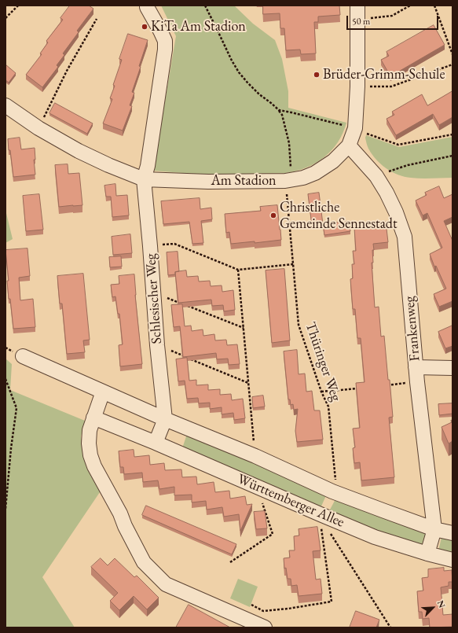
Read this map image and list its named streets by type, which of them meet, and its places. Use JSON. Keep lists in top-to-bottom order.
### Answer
{
  "streets": {
    "street": [
      "Am Stadion",
      "Schlesischer Weg",
      "Frankenweg",
      "Württemberger Allee"
    ],
    "path": ["Thüringer Weg"]
  },
  "crossings": [
    ["Am Stadion", "Schlesischer Weg"],
    ["Am Stadion", "Frankenweg"],
    ["Am Stadion", "Thüringer Weg"],
    ["Schlesischer Weg", "Württemberger Allee"],
    ["Frankenweg", "Württemberger Allee"],
    ["Thüringer Weg", "Württemberger Allee"]
  ],
  "places": ["KiTa Am Stadion", "Brüder-Grimm-Schule", "Christliche Gemeinde Sennestadt"],
  "scale_bar": "50 m",
  "north": "top right"
}
